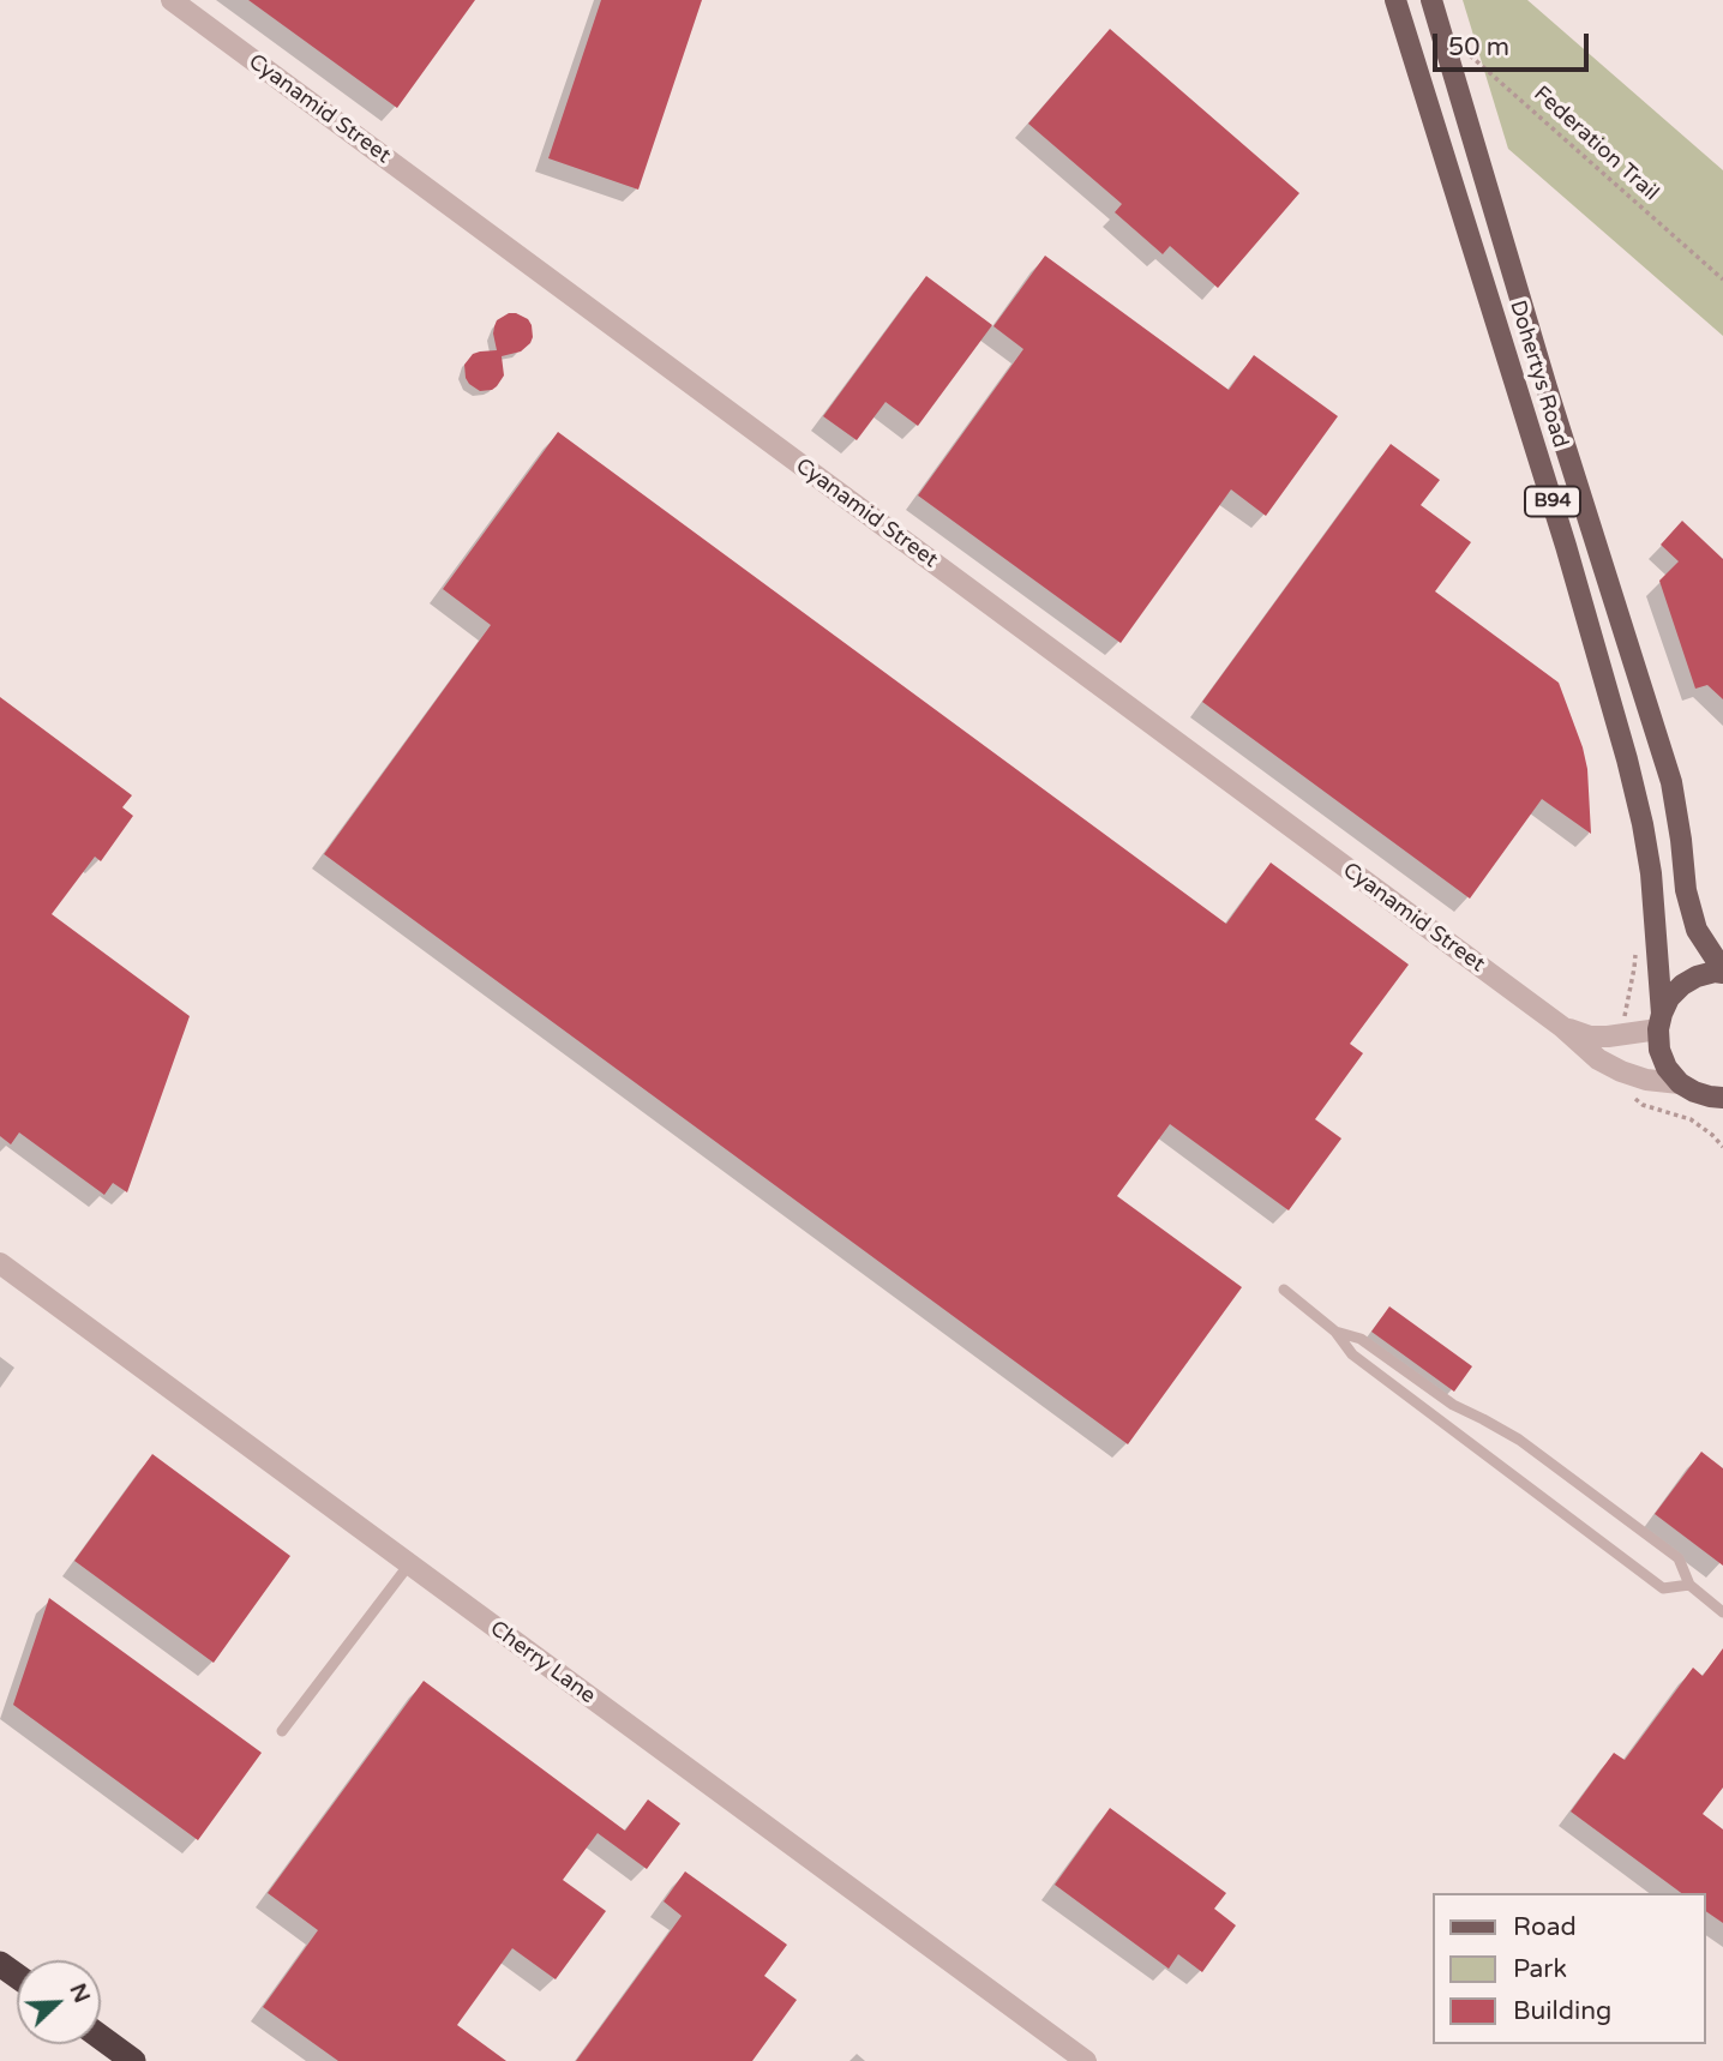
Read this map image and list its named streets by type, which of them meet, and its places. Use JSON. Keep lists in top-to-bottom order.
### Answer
{
  "streets": {
    "main road": ["Dohertys Road", "B94"],
    "street": ["Cyanamid Street", "Cherry Lane"],
    "path": ["Federation Trail"]
  },
  "crossings": [
    ["Cyanamid Street", "Dohertys Road"],
    ["Cyanamid Street", "B94"],
    ["Dohertys Road", "B94"]
  ],
  "legend": ["Road", "Park", "Building"],
  "scale_bar": "50 m",
  "north": "top right"
}
